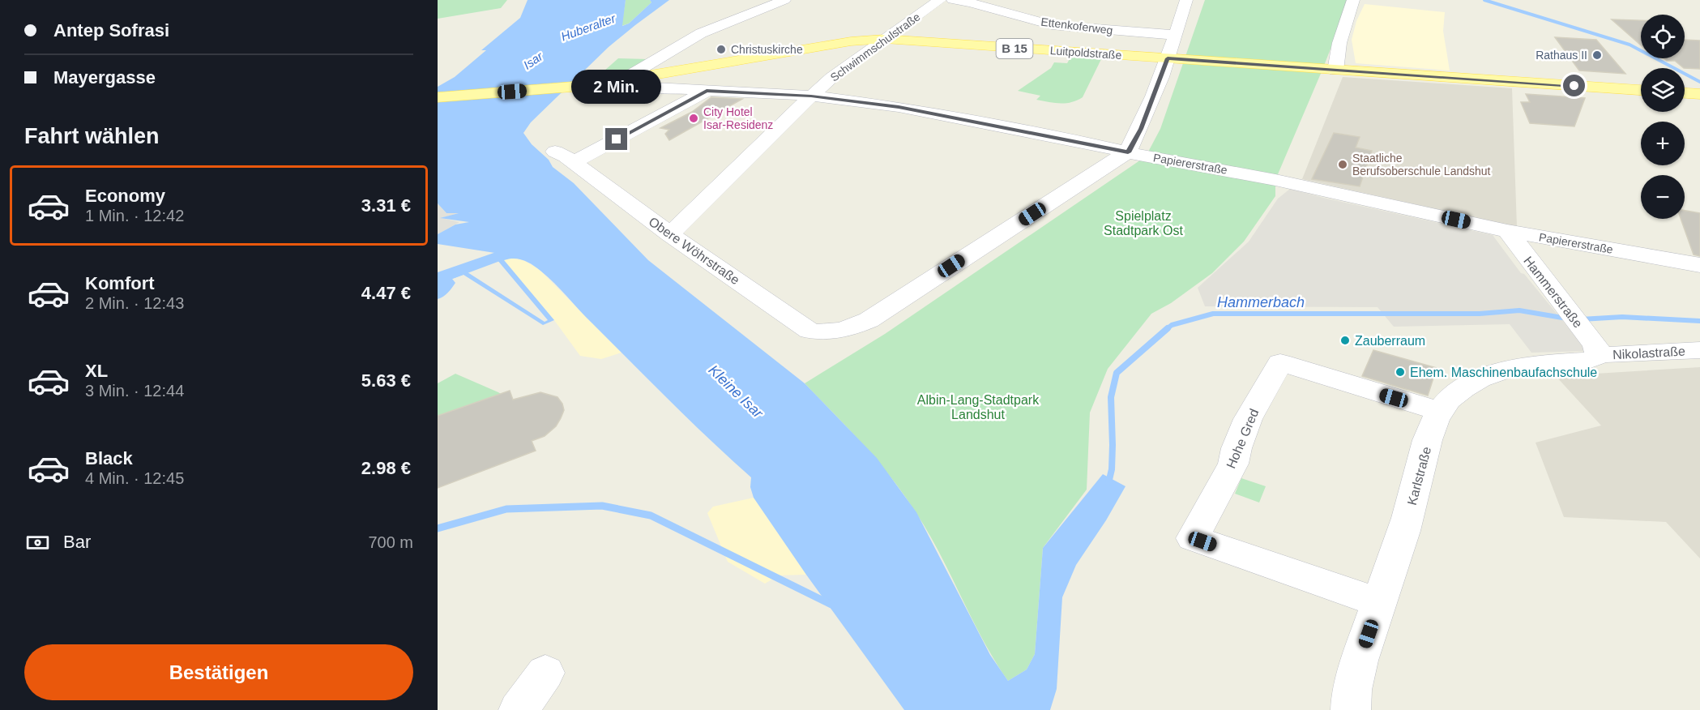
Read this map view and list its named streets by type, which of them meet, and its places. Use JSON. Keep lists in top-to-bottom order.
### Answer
{
  "streets": {
    "main road": ["B 15", "Luitpoldstraße"],
    "street": [
      "Ettenkoferweg",
      "Schwimmschulstraße",
      "Papiererstraße",
      "Obere Wöhrstraße",
      "Hammerstraße",
      "Nikolastraße",
      "Hohe Gred",
      "Karlstraße"
    ]
  },
  "crossings": [
    ["Schwimmschulstraße", "Luitpoldstraße"],
    ["Schwimmschulstraße", "Papiererstraße"],
    ["Schwimmschulstraße", "Obere Wöhrstraße"],
    ["Luitpoldstraße", "Papiererstraße"],
    ["Papiererstraße", "Obere Wöhrstraße"],
    ["Papiererstraße", "Hammerstraße"],
    ["Hammerstraße", "Nikolastraße"],
    ["Hammerstraße", "Karlstraße"],
    ["Nikolastraße", "Karlstraße"],
    ["Hohe Gred", "Karlstraße"]
  ],
  "water": [
    "Huberalter",
    "Isar",
    "Hammerbach",
    "Kleine Isar"
  ],
  "parks": ["Spielplatz Stadtpark Ost", "Albin-Lang-Stadtpark Landshut"],
  "places": [
    "Christuskirche",
    "Rathaus II",
    "City Hotel Isar-Residenz",
    "Staatliche Berufsoberschule Landshut",
    "Zauberraum",
    "Ehem. Maschinenbaufachschule"
  ],
  "page": {
    "banner": ["Antep Sofrasi", "Mayergasse"],
    "map_buttons": ["+", "−"],
    "bubble": "2 Min.",
    "heading": "Fahrt wählen",
    "list": [
      {
        "name": "Economy",
        "note": "1 Min. · 12:42",
        "value": "3.31 €"
      },
      {
        "name": "Komfort",
        "note": "2 Min. · 12:43",
        "value": "4.47 €"
      },
      {
        "name": "XL",
        "note": "3 Min. · 12:44",
        "value": "5.63 €"
      },
      {
        "name": "Black",
        "note": "4 Min. · 12:45",
        "value": "2.98 €"
      }
    ],
    "pay": ["Bar", "700 m"],
    "buttons": "Bestätigen"
  }
}
